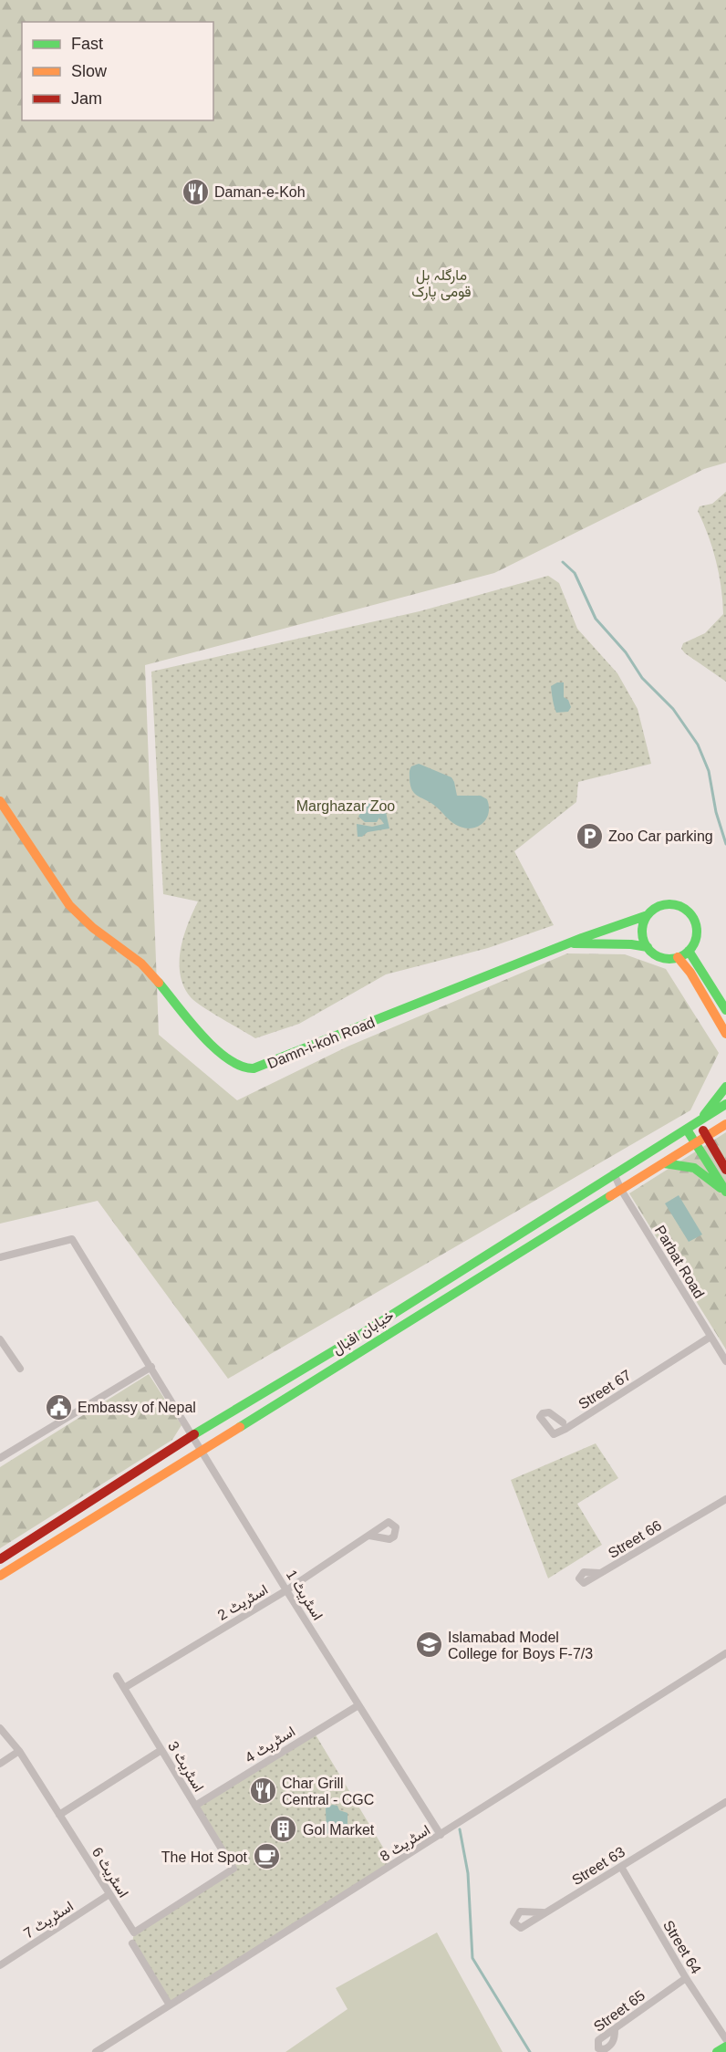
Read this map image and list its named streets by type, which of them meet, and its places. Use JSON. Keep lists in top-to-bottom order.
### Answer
{
  "streets": {
    "main road": ["Damn-i-koh Road", "خیابان اقبال"],
    "street": [
      "Parbat Road",
      "Street 67",
      "Street 66",
      "اسٹریٹ 1",
      "اسٹریٹ 2",
      "اسٹریٹ 4",
      "اسٹریٹ 3",
      "اسٹریٹ 8",
      "Street 63",
      "اسٹریٹ 6",
      "اسٹریٹ 7",
      "Street 64",
      "Street 65"
    ]
  },
  "crossings": [
    ["Parbat Road", "خیابان اقبال"],
    ["Parbat Road", "Street 67"],
    ["خیابان اقبال", "اسٹریٹ 1"],
    ["اسٹریٹ 1", "اسٹریٹ 2"],
    ["اسٹریٹ 1", "اسٹریٹ 4"],
    ["اسٹریٹ 1", "اسٹریٹ 8"],
    ["اسٹریٹ 2", "اسٹریٹ 3"],
    ["اسٹریٹ 4", "اسٹریٹ 3"],
    ["اسٹریٹ 3", "اسٹریٹ 6"],
    ["Street 63", "Street 64"],
    ["اسٹریٹ 6", "اسٹریٹ 7"],
    ["Street 64", "Street 65"]
  ],
  "parks": ["مارگلہ ہل قومی پارک", "Marghazar Zoo"],
  "places": {
    "restaurant": ["Daman-e-Koh", "Char Grill Central - CGC"],
    "parking": ["Zoo Car parking"],
    "public building": ["Embassy of Nepal"],
    "school or university": ["Islamabad Model College for Boys F-7/3"],
    "building": ["Gol Market"],
    "cafe": ["The Hot Spot"]
  },
  "legend": ["Fast", "Slow", "Jam"]
}
